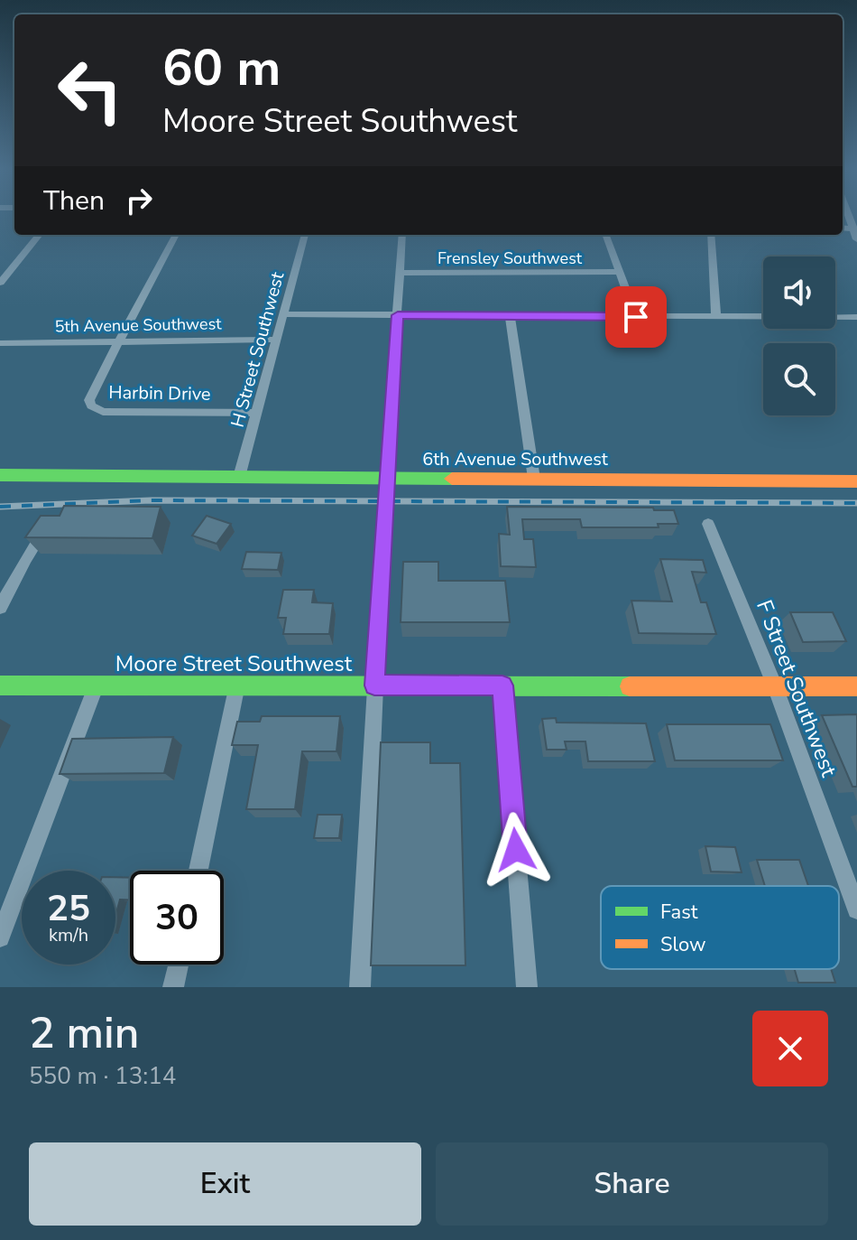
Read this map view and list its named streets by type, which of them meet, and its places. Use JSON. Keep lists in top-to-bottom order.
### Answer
{
  "streets": {
    "street": [
      "Frensley Southwest",
      "5th Avenue Southwest",
      "H Street Southwest",
      "Harbin Drive",
      "6th Avenue Southwest",
      "Moore Street Southwest",
      "F Street Southwest"
    ]
  },
  "crossings": [
    ["5th Avenue Southwest", "H Street Southwest"],
    ["5th Avenue Southwest", "Harbin Drive"],
    ["H Street Southwest", "Harbin Drive"],
    ["H Street Southwest", "6th Avenue Southwest"],
    ["Moore Street Southwest", "F Street Southwest"]
  ],
  "legend": ["Fast", "Slow"],
  "page": {
    "turn": ["60 m", "Moore Street Southwest"],
    "then": "Then",
    "speed": "25 km/h",
    "limit": "30",
    "heading": ["2 min", "550 m · 13:14"],
    "buttons": ["Exit", "Share"]
  }
}
